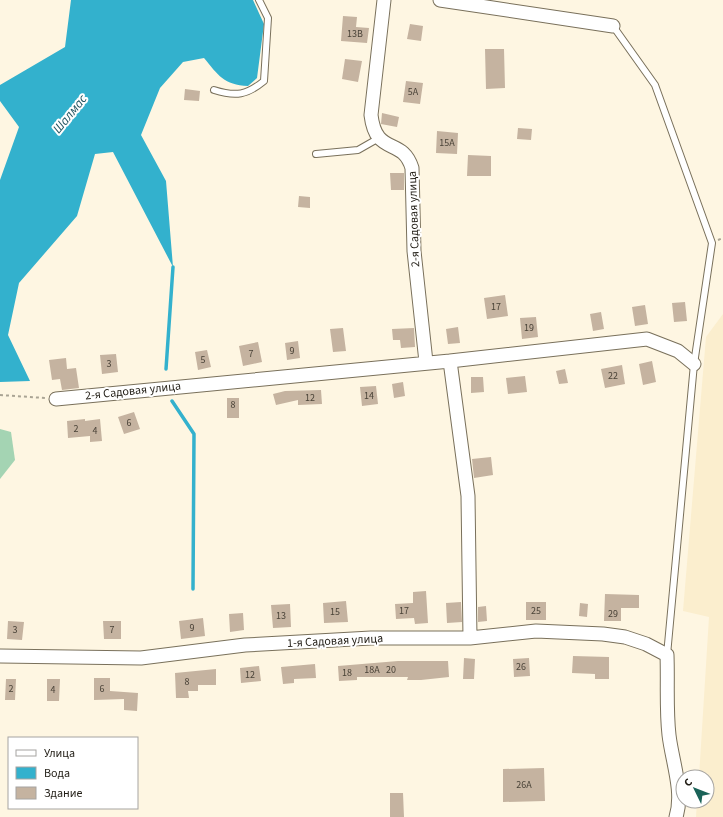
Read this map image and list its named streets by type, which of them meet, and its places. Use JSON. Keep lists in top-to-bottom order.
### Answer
{
  "streets": {
    "street": ["2-я Садовая улица", "1-я Садовая улица"]
  },
  "water": ["Шалмас"],
  "house_numbers": [
    "13В",
    "5А",
    "15А",
    "17",
    "19",
    "9",
    "7",
    "5",
    "3",
    "22",
    "14",
    "12",
    "8",
    "6",
    "2",
    "4",
    "17",
    "25",
    "15",
    "29",
    "13",
    "9",
    "3",
    "7",
    "26",
    "18А",
    "20",
    "18",
    "12",
    "8",
    "2",
    "6",
    "4",
    "26А"
  ],
  "legend": ["Улица", "Вода", "Здание"],
  "north": "top left"
}
